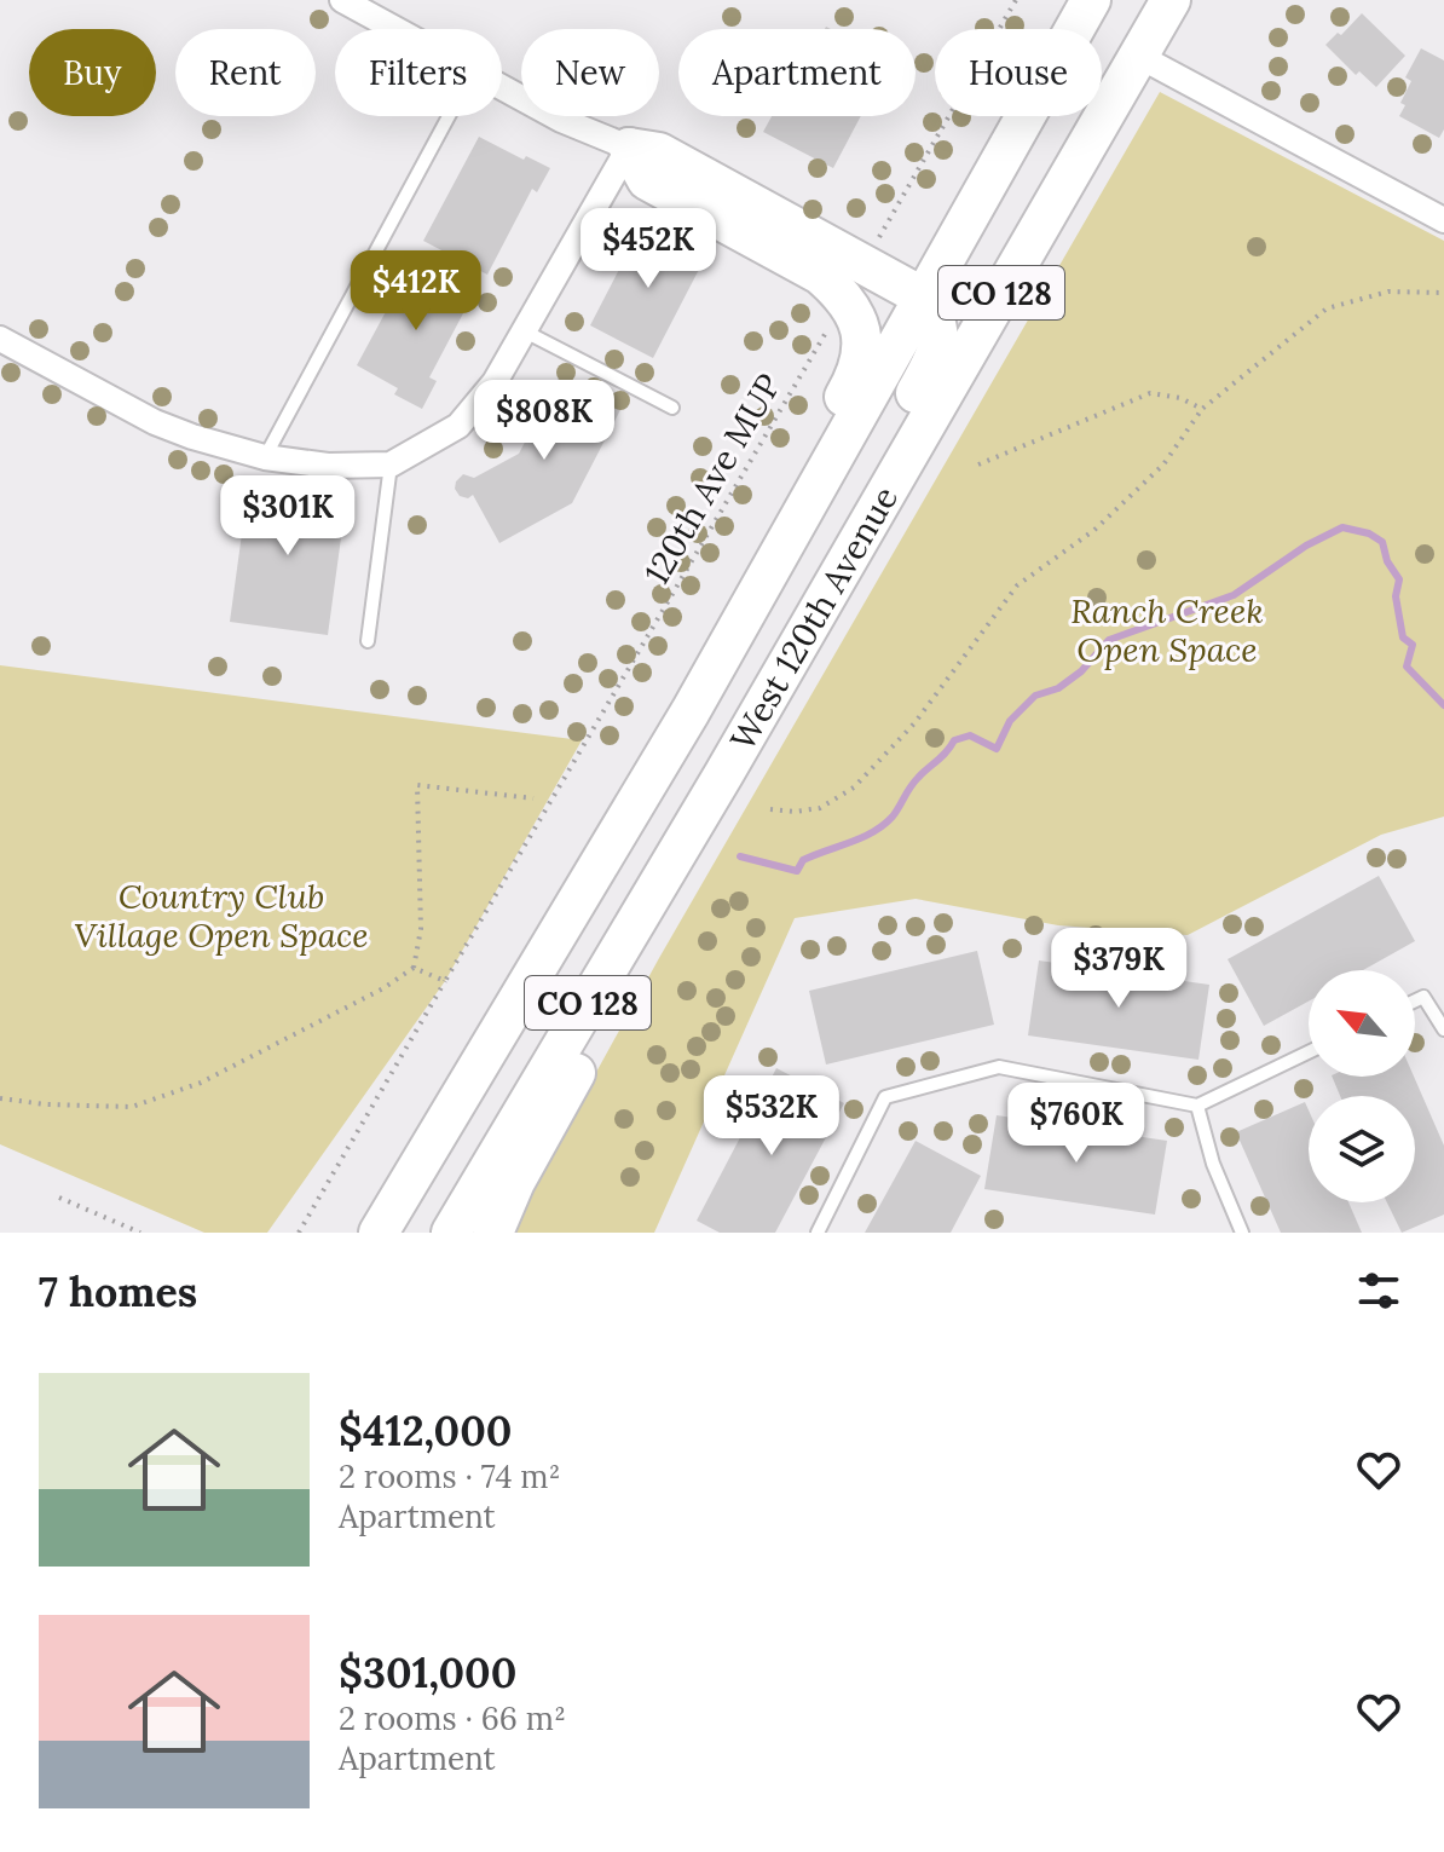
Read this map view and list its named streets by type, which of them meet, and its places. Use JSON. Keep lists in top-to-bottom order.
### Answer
{
  "streets": {
    "main road": ["CO 128", "West 120th Avenue"],
    "path": ["120th Ave MUP"]
  },
  "parks": ["Ranch Creek Open Space", "Country Club Village Open Space"],
  "north": "top left",
  "page": {
    "chip": [
      "Buy",
      "Rent",
      "Filters",
      "New",
      "Apartment",
      "House"
    ],
    "price": [
      "$452K",
      "$412K",
      "$808K",
      "$301K",
      "$379K",
      "$532K",
      "$760K"
    ],
    "heading": "7 homes",
    "list": [
      {
        "name": "$412,000",
        "note": "2 rooms · 74 m² · Apartment"
      },
      {
        "name": "$301,000",
        "note": "2 rooms · 66 m² · Apartment"
      }
    ]
  }
}
